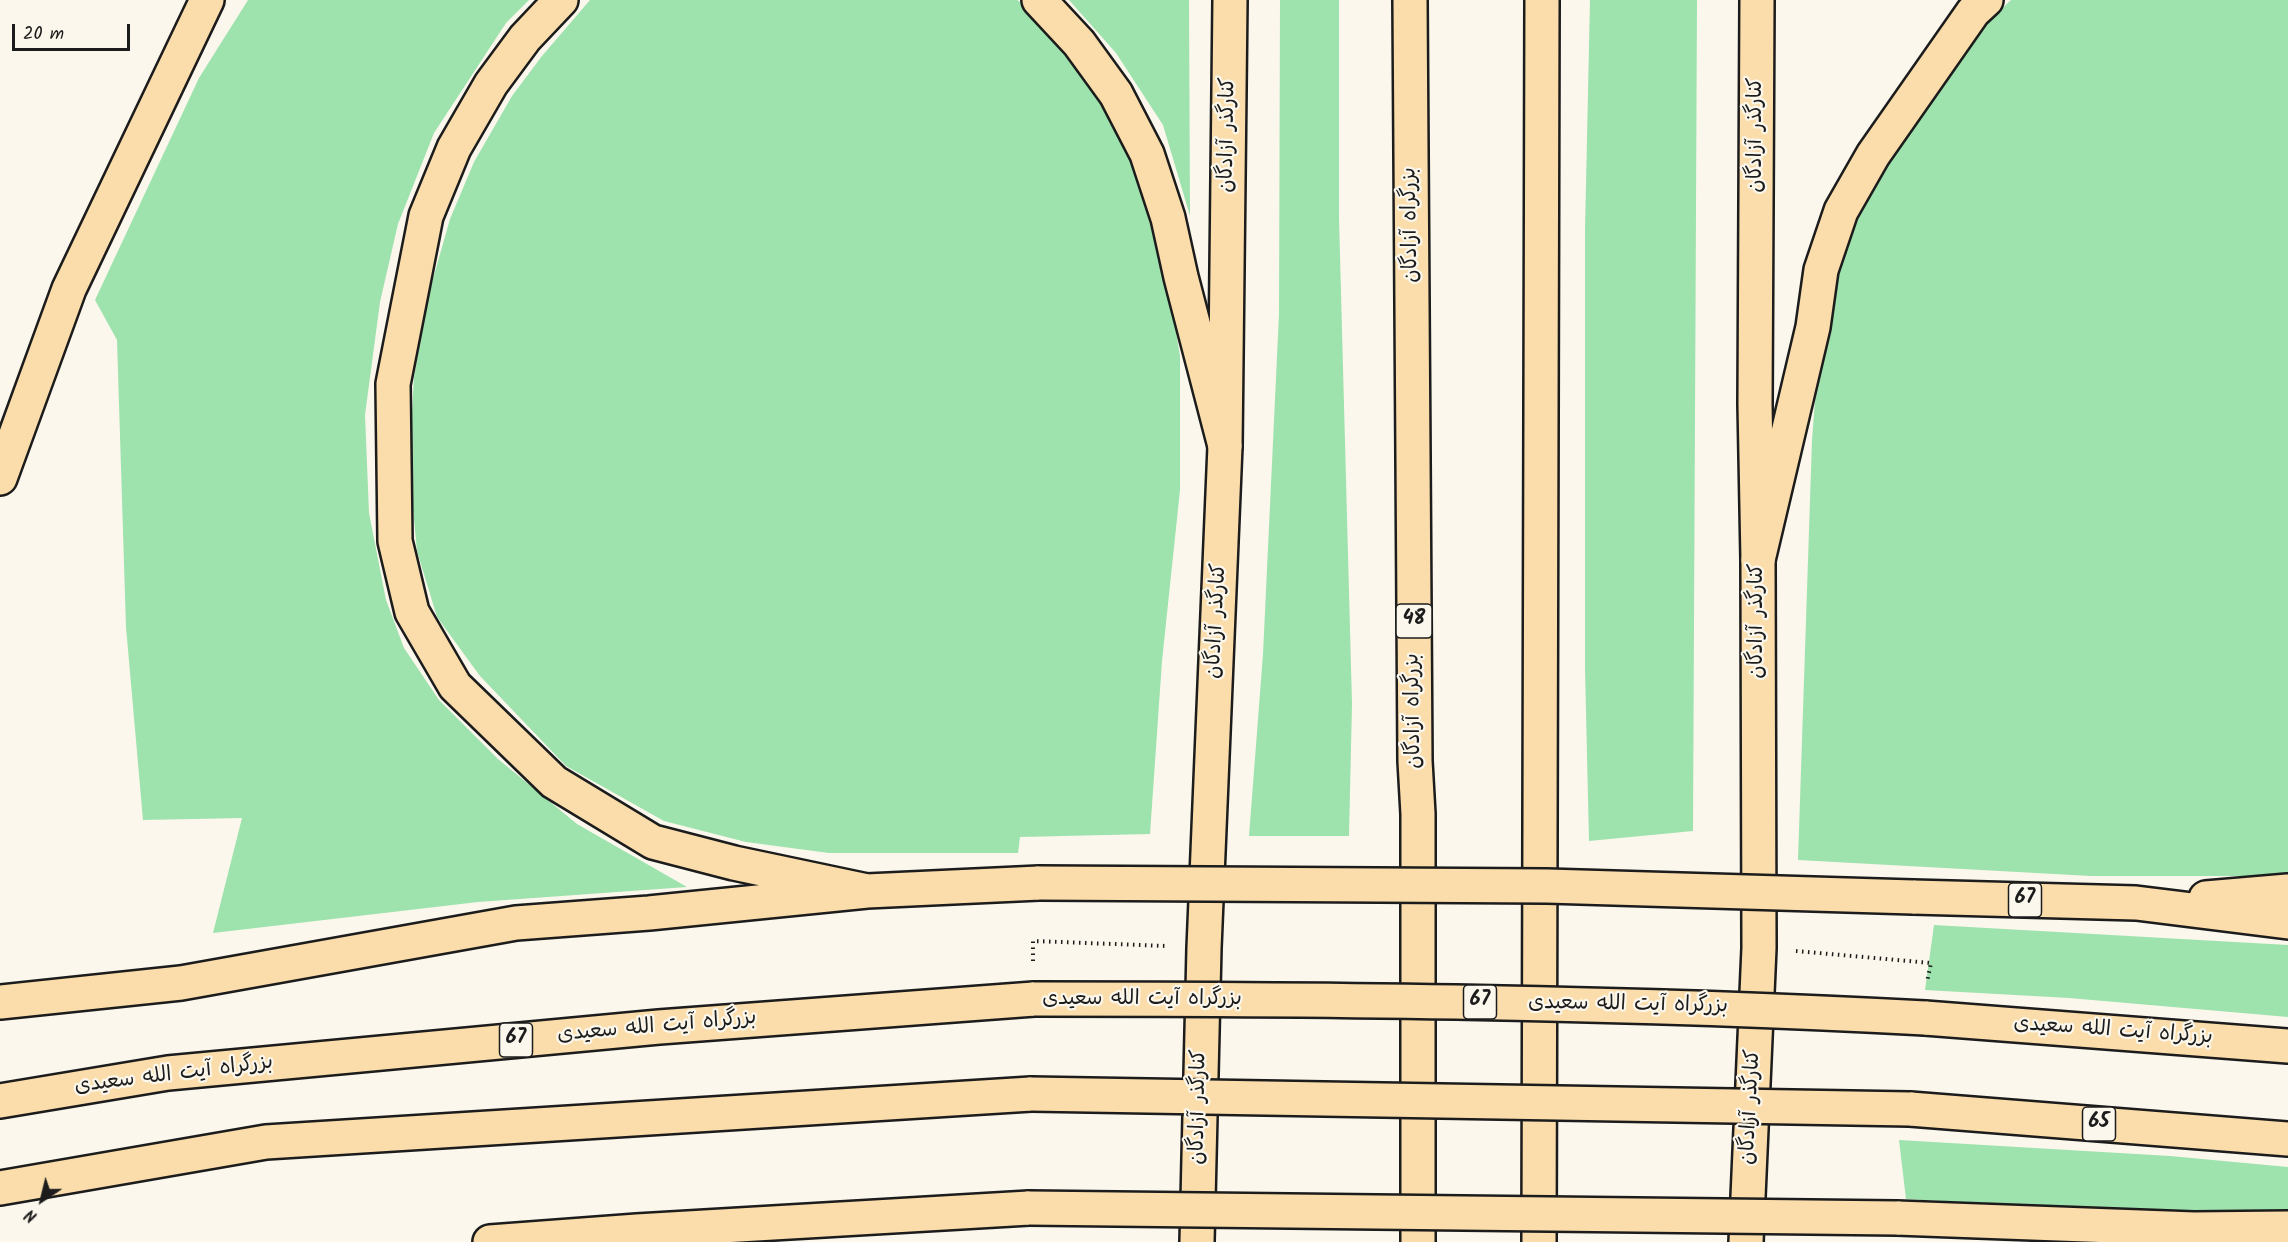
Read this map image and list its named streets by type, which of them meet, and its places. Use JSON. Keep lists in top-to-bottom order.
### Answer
{
  "streets": {
    "main road": [
      "کنارگذر آزادگان",
      "بزرگراه آزادگان",
      "48",
      "67",
      "بزرگراه آیت الله سعیدی",
      "65"
    ]
  },
  "scale_bar": "20 m",
  "north": "bottom left"
}
